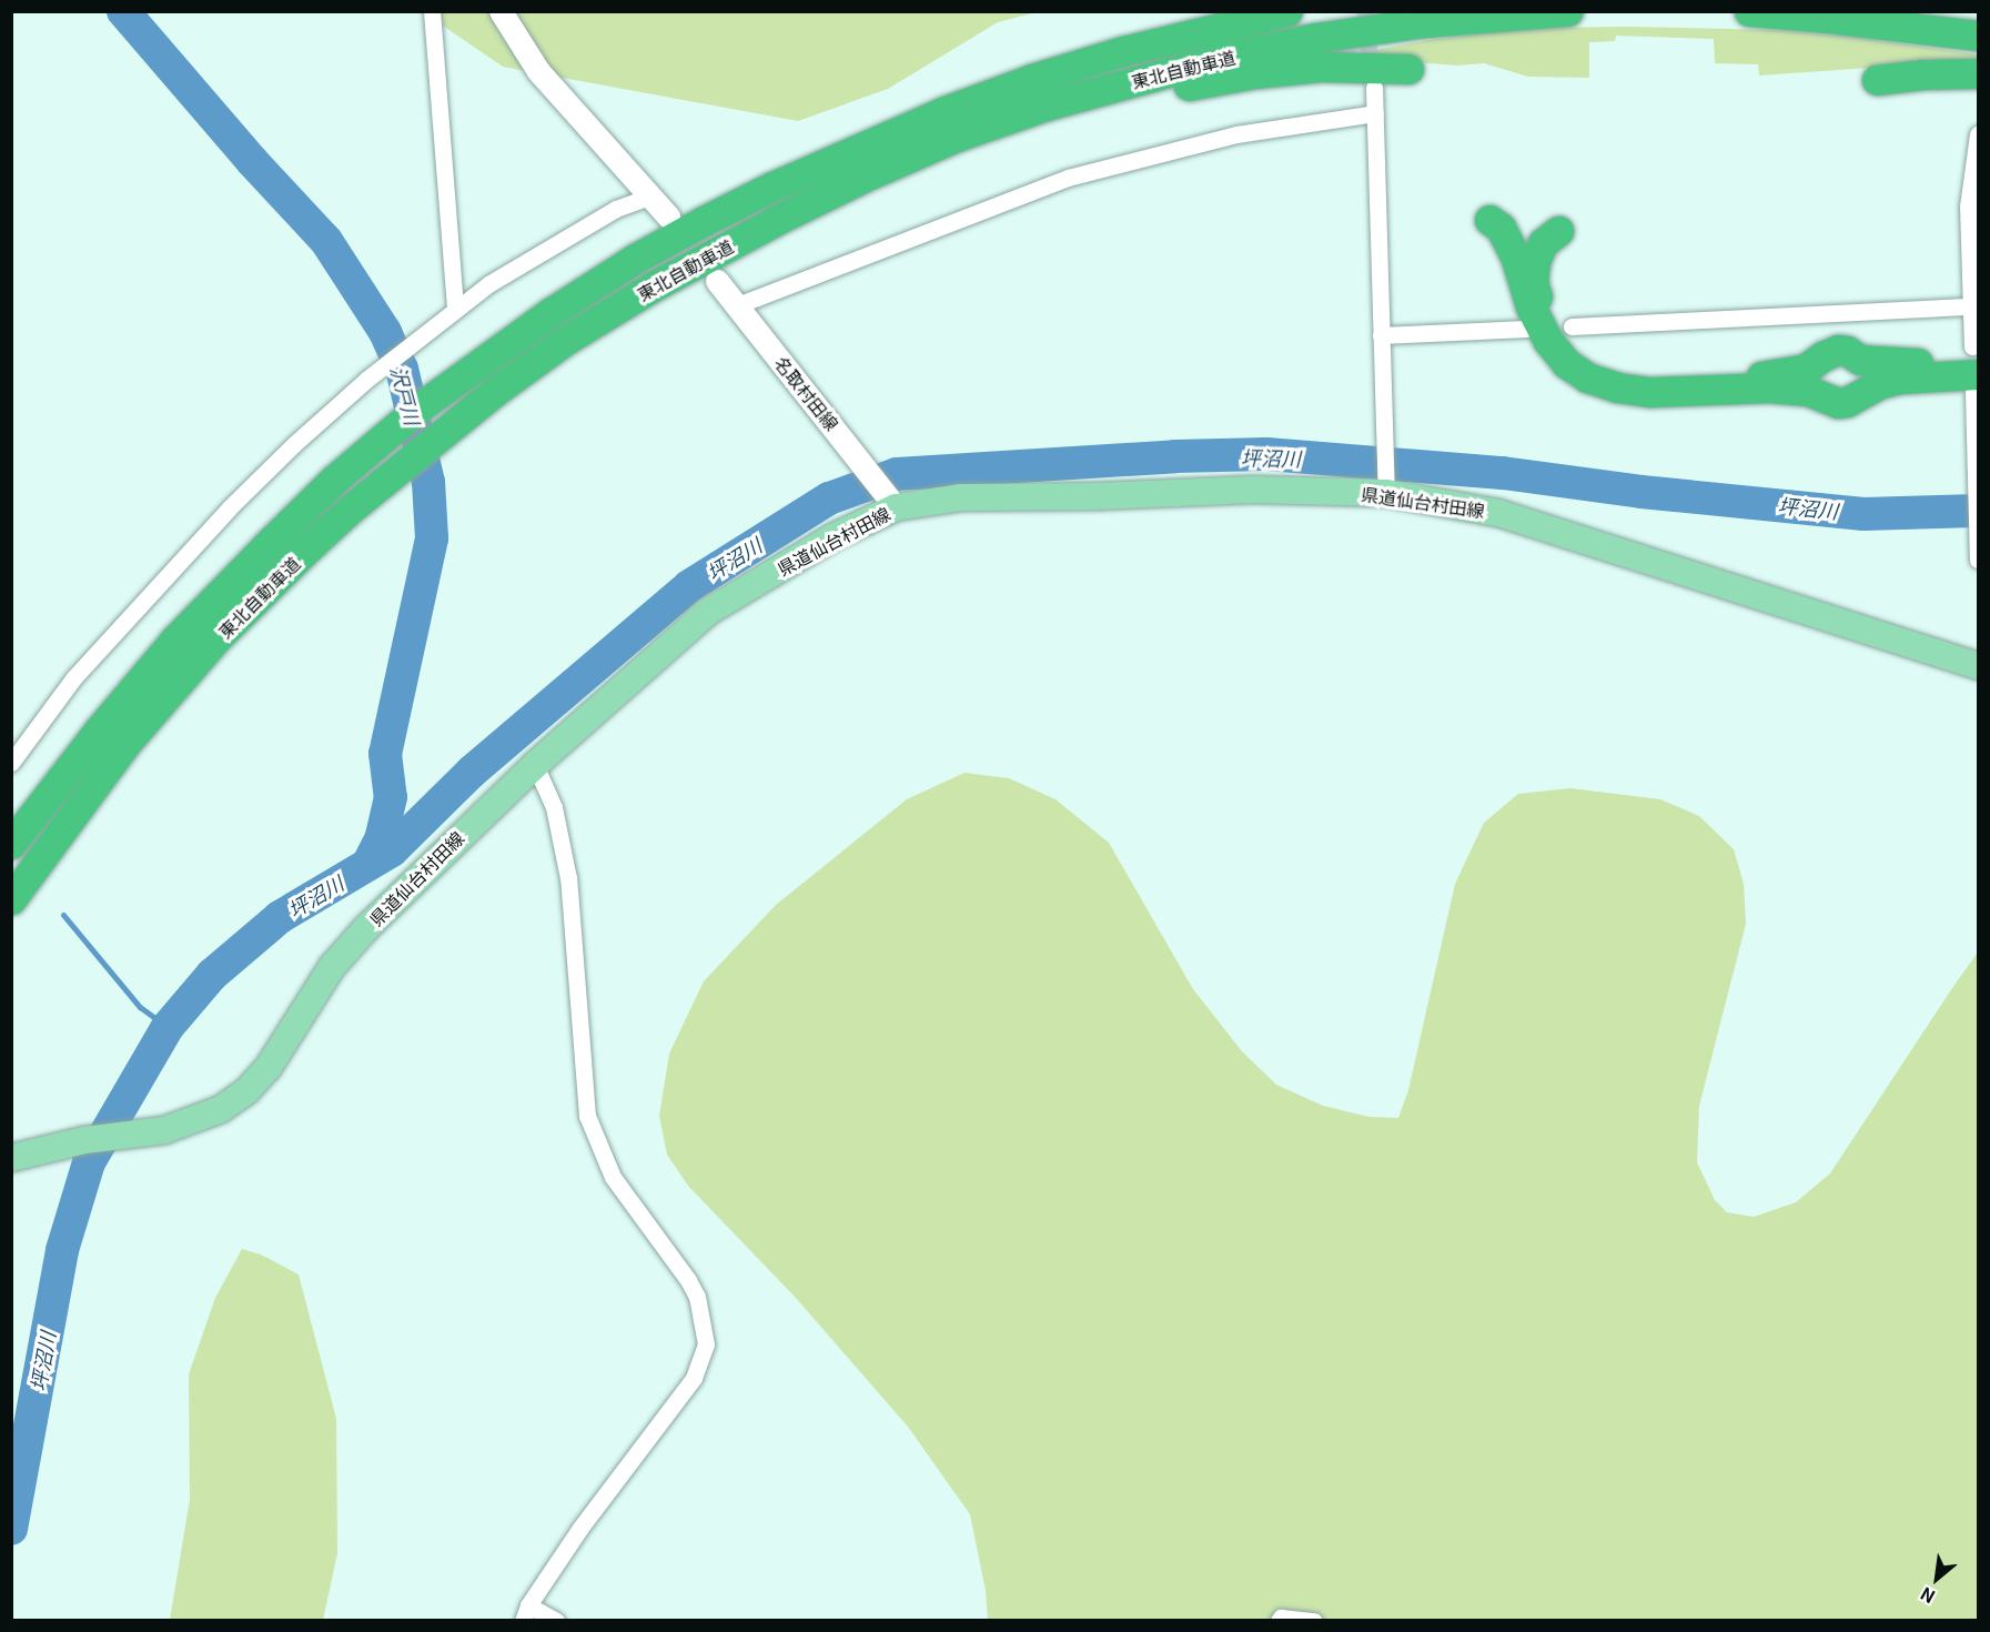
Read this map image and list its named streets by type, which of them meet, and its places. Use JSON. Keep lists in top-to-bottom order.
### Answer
{
  "streets": {
    "highway": ["東北自動車道"],
    "main road": ["名取村田線", "県道仙台村田線"]
  },
  "crossings": [
    ["名取村田線", "県道仙台村田線"]
  ],
  "water": ["沢戸川", "坪沼川"],
  "north": "bottom left"
}
